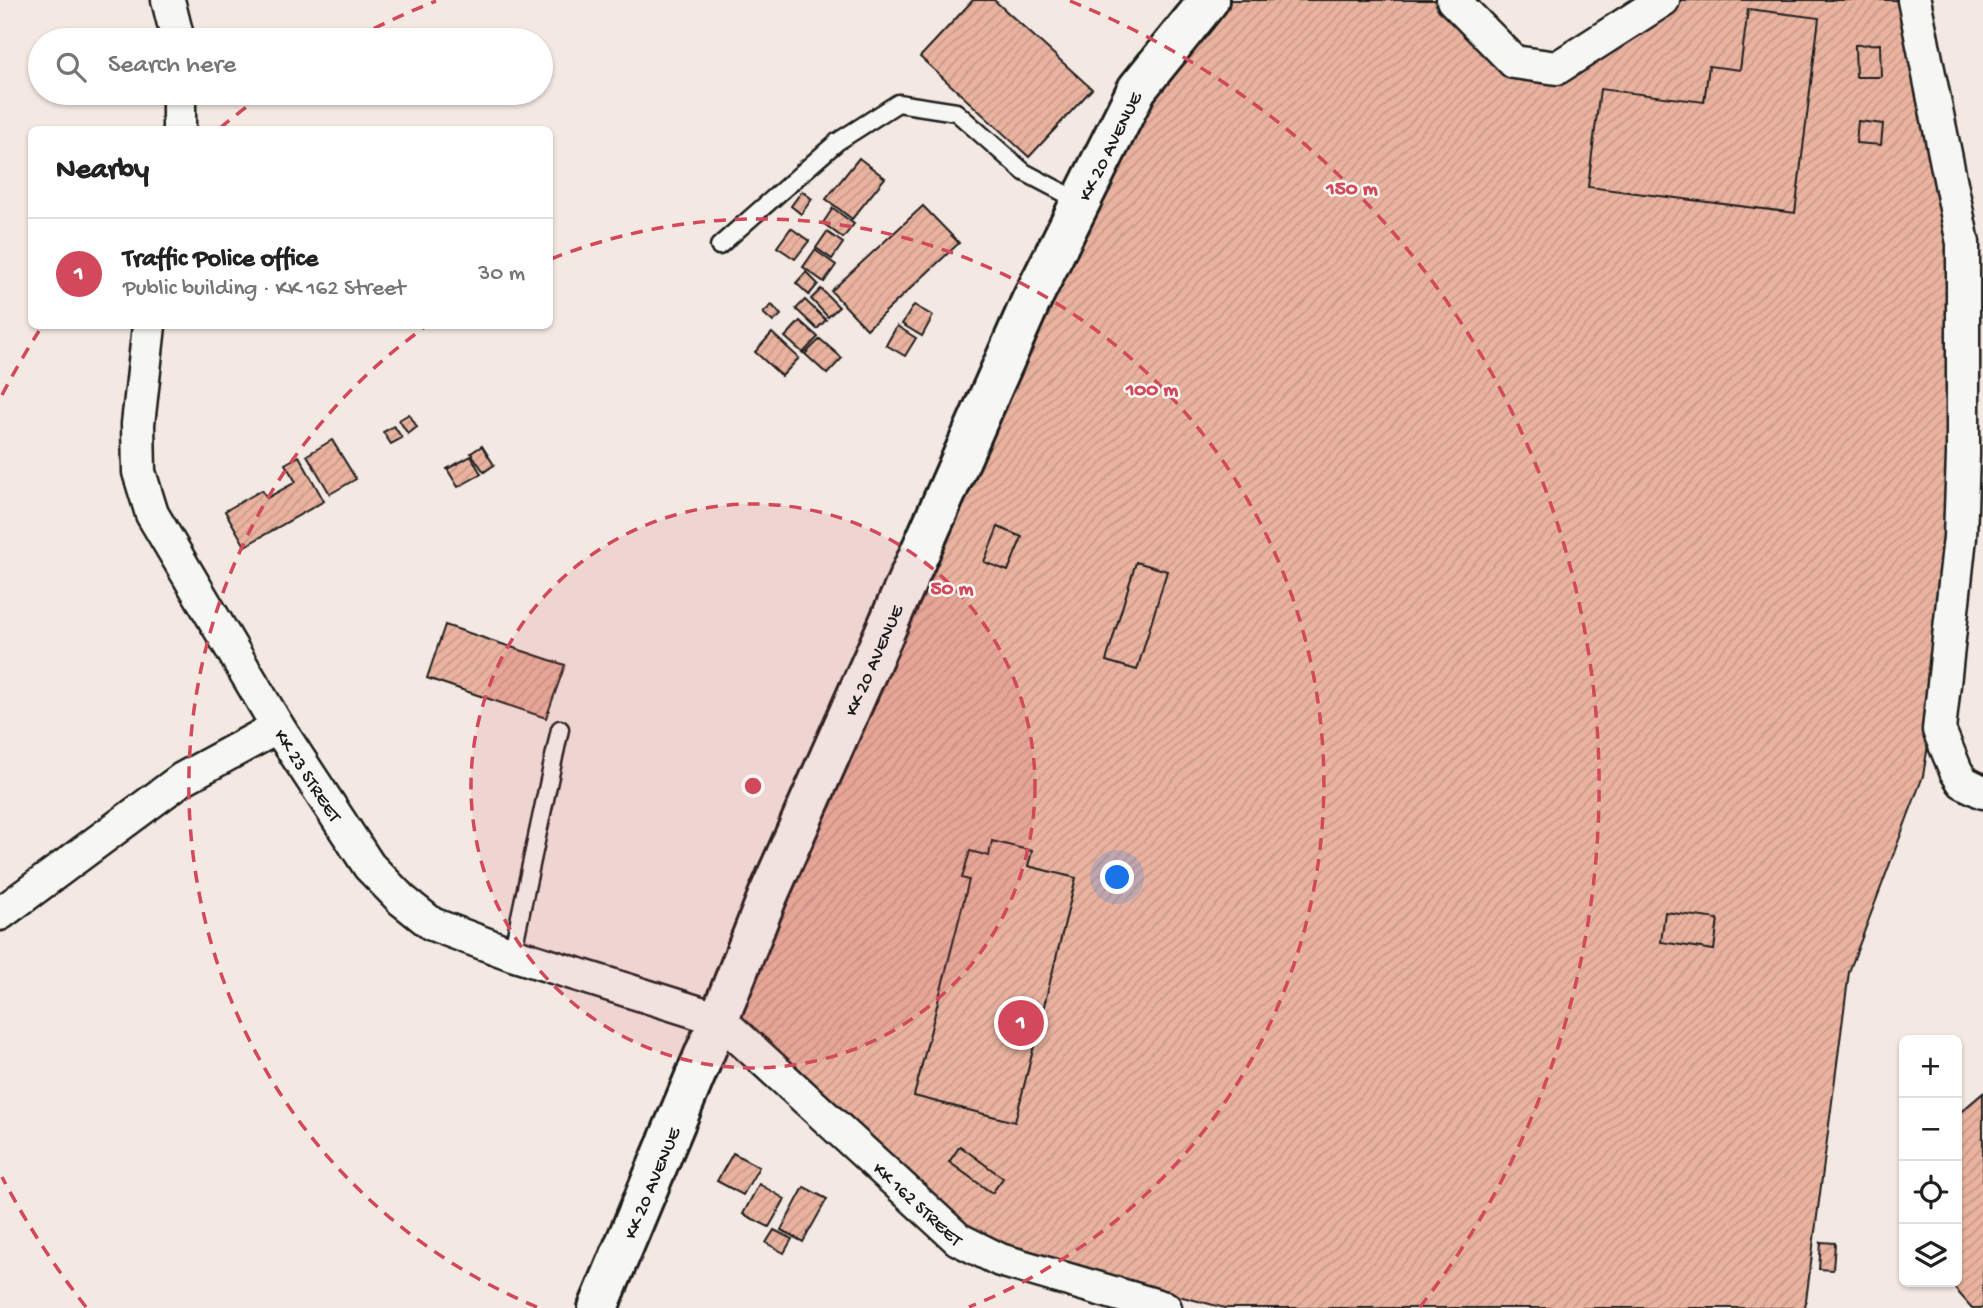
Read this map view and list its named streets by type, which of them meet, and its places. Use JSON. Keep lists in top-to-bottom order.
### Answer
{
  "streets": {
    "main road": ["KK 20 AVENUE"],
    "street": ["KK 23 STREET", "KK 162 STREET"]
  },
  "crossings": [
    ["KK 20 AVENUE", "KK 23 STREET"],
    ["KK 20 AVENUE", "KK 162 STREET"],
    ["KK 23 STREET", "KK 162 STREET"]
  ],
  "page": {
    "search": "Search here",
    "heading": "Nearby",
    "list": [
      {
        "mark": "1",
        "name": "Traffic Police office",
        "note": "Public building · KK 162 Street",
        "value": "30 m"
      }
    ],
    "pins": "1",
    "map_buttons": ["+", "−"]
  },
  "rings": ["150 m", "100 m", "50 m"]
}
